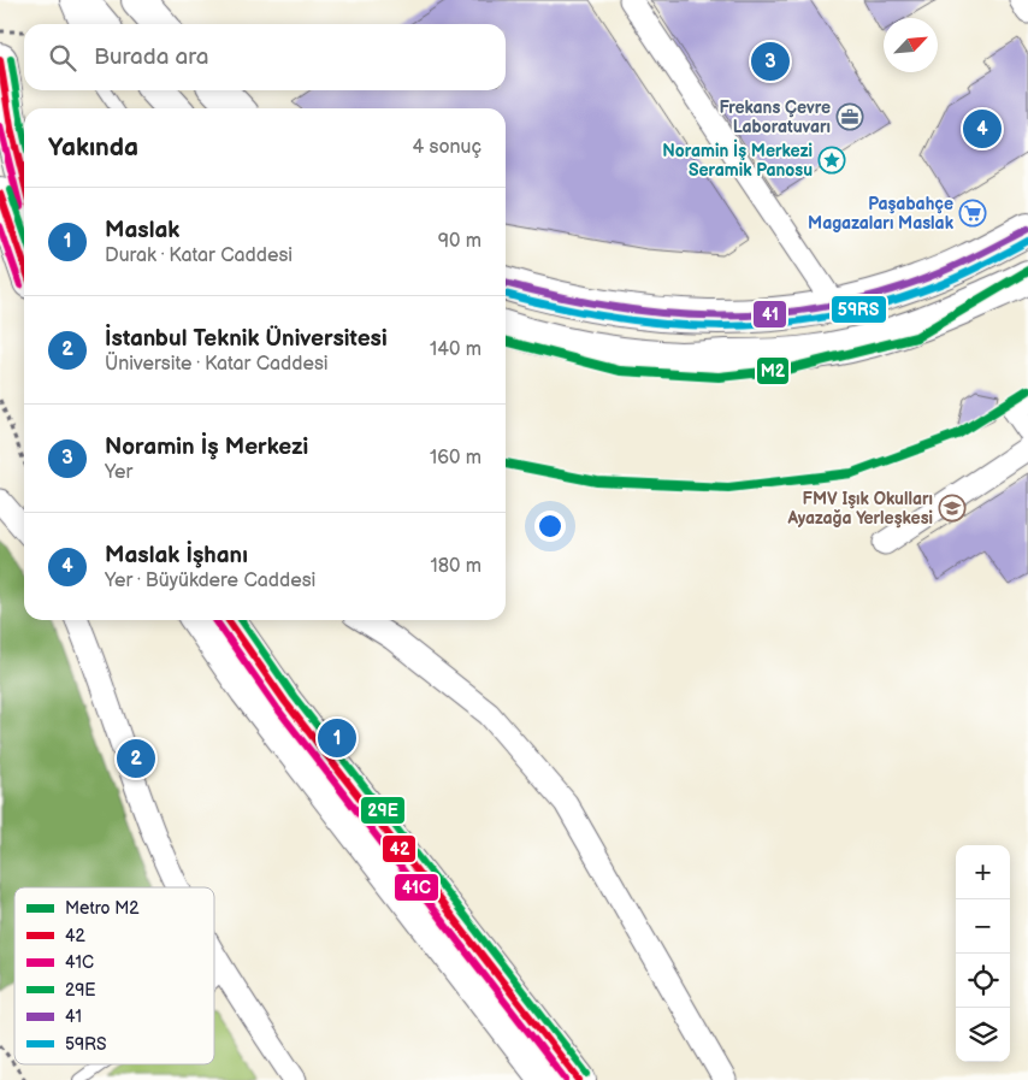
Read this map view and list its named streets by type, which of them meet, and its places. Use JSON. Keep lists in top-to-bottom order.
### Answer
{
  "places": {
    "office": ["Frekans Çevre Laboratuvarı"],
    "place": ["Noramin İş Merkezi Seramik Panosu"],
    "supermarket": ["Paşabahçe Magazaları Maslak"],
    "school or university": ["FMV Işık Okulları Ayazağa Yerleşkesi"]
  },
  "lines": [
    "transit line 29E",
    "transit line 42",
    "transit line 41C",
    "transit line 41",
    "transit line 59RS",
    "metro line M2"
  ],
  "legend": [
    "Metro M2",
    "42",
    "41C",
    "29E",
    "41",
    "59RS"
  ],
  "north": "top right",
  "page": {
    "search": "Burada ara",
    "pins": [
      "3",
      "4",
      "1",
      "2"
    ],
    "heading": ["Yakında", "4 sonuç"],
    "list": [
      {
        "mark": "1",
        "name": "Maslak",
        "note": "Durak · Katar Caddesi",
        "value": "90 m"
      },
      {
        "mark": "2",
        "name": "İstanbul Teknik Üniversitesi",
        "note": "Üniversite · Katar Caddesi",
        "value": "140 m"
      },
      {
        "mark": "3",
        "name": "Noramin İş Merkezi",
        "note": "Yer",
        "value": "160 m"
      },
      {
        "mark": "4",
        "name": "Maslak İşhanı",
        "note": "Yer · Büyükdere Caddesi",
        "value": "180 m"
      }
    ],
    "map_buttons": ["+", "−"]
  }
}
